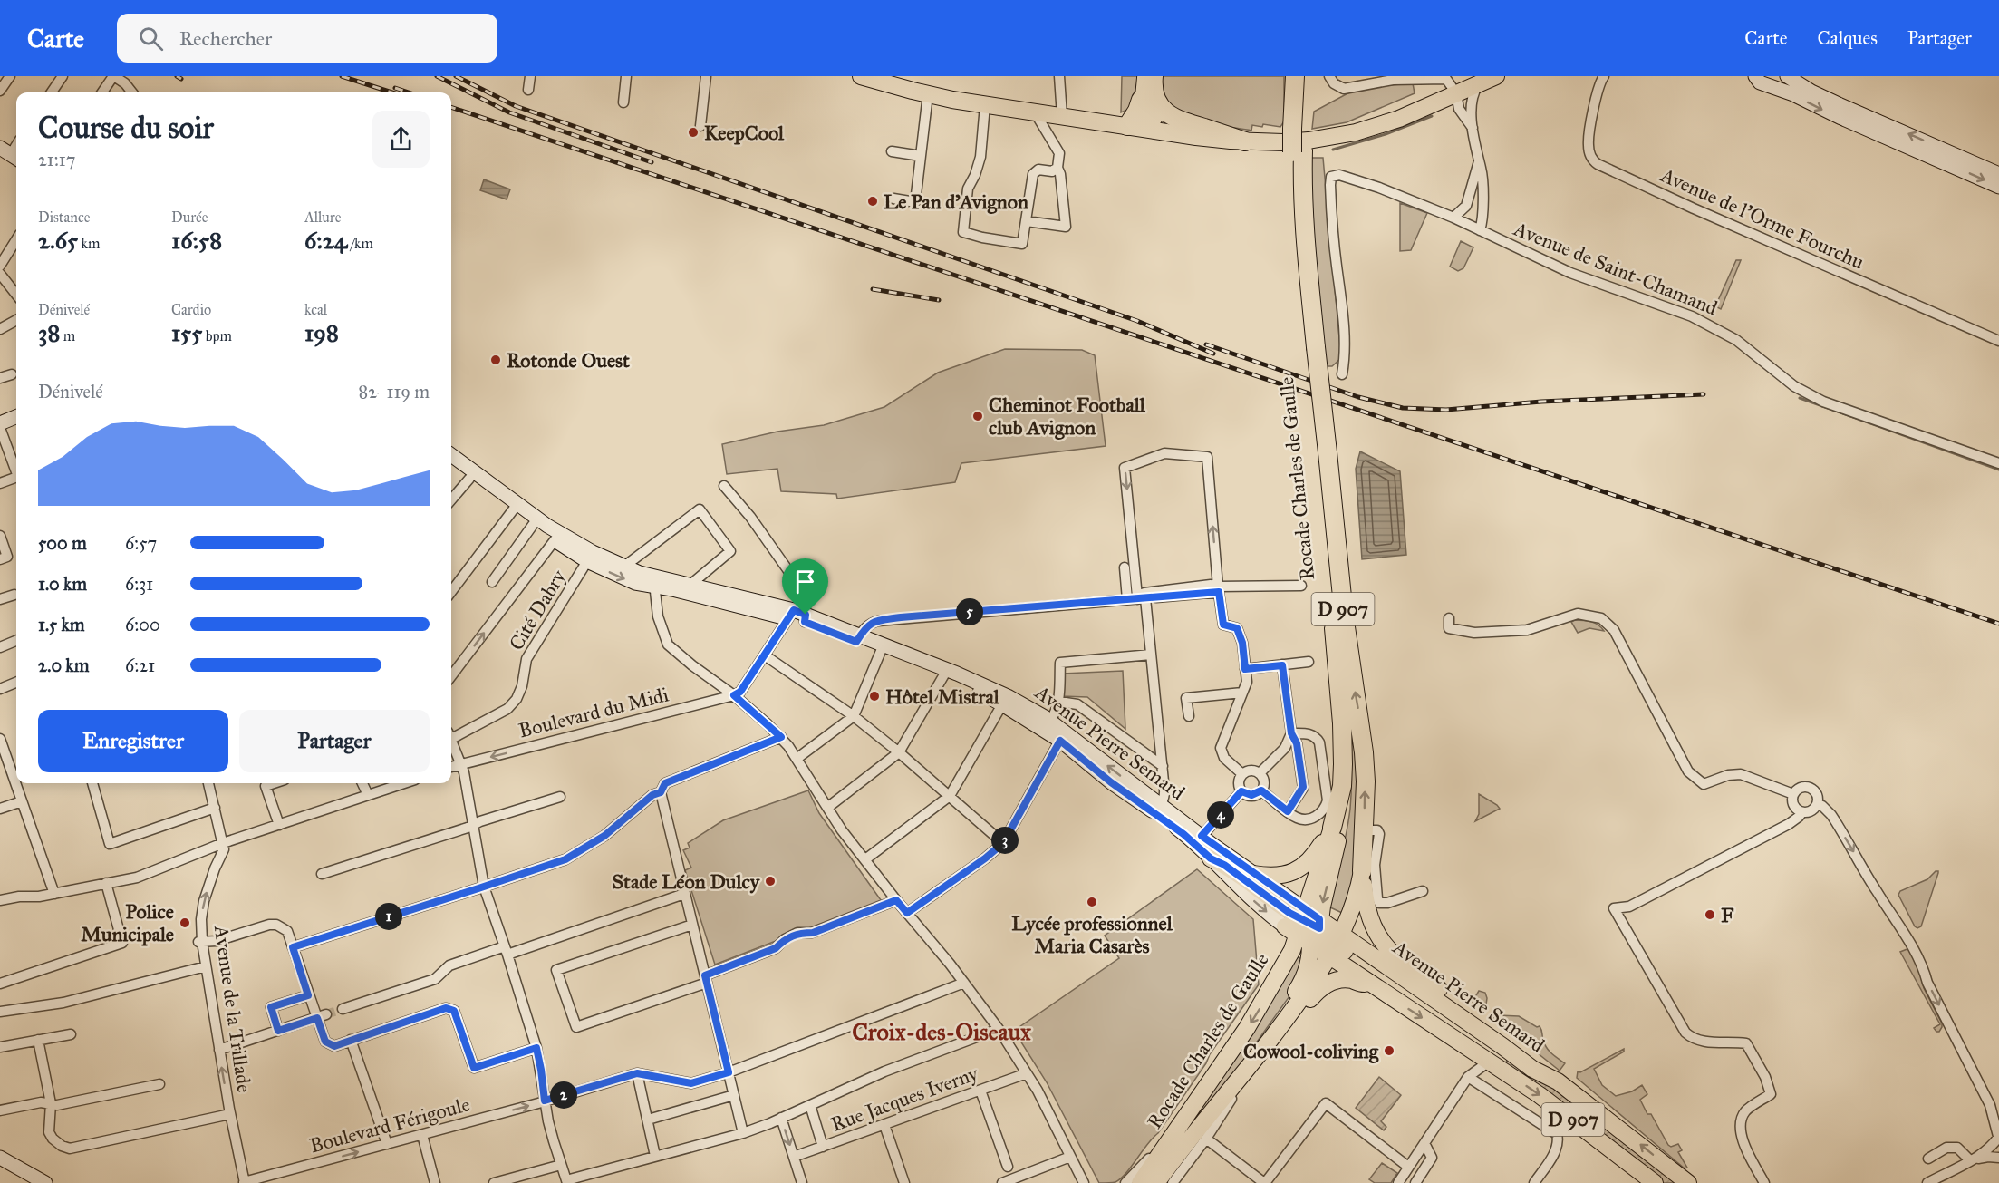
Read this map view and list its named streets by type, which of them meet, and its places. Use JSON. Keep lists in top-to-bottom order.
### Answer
{
  "streets": {
    "highway": ["Rocade Charles de Gaulle", "D 907"],
    "main road": ["Avenue Pierre Semard"],
    "street": [
      "Avenue de l'Orme Fourchu",
      "Avenue de Saint-Chamand",
      "Cité Dabry",
      "Boulevard du Midi",
      "Avenue de la Trillade",
      "Rue Jacques Iverny",
      "Boulevard Férigoule"
    ]
  },
  "crossings": [
    ["Rocade Charles de Gaulle", "D 907"],
    ["Rocade Charles de Gaulle", "Avenue Pierre Semard"],
    ["Cité Dabry", "Avenue Pierre Semard"],
    ["Avenue de la Trillade", "Boulevard Férigoule"]
  ],
  "one_way": ["Avenue de la Trillade", "Boulevard Férigoule"],
  "districts": ["Croix-des-Oiseaux"],
  "places": [
    "KeepCool",
    "Le Pan d'Avignon",
    "Rotonde Ouest",
    "Cheminot Football club Avignon",
    "Hôtel Mistral",
    "Stade Léon Dulcy",
    "Lycée professionnel Maria Casarès",
    "F",
    "Police Municipale",
    "Cowool-coliving"
  ],
  "page": {
    "header": "Carte",
    "search": "Rechercher",
    "nav": ["Carte", "Calques", "Partager"],
    "heading": ["Course du soir", "21:17"],
    "stats": [
      ["Distance", "2.65 km"],
      ["Durée", "16:58"],
      ["Allure", "6:24 /km"],
      ["Dénivelé", "38 m"],
      ["Cardio", "155 bpm"],
      ["kcal", "198"]
    ],
    "chart": ["Dénivelé", "82–119 m"],
    "list": [
      {
        "name": "500 m",
        "note": "6:57"
      },
      {
        "name": "1.0 km",
        "note": "6:31"
      },
      {
        "name": "1.5 km",
        "note": "6:00"
      },
      {
        "name": "2.0 km",
        "note": "6:21"
      }
    ],
    "pins": [
      "5",
      "4",
      "3",
      "1",
      "2"
    ],
    "buttons": ["Enregistrer", "Partager"]
  }
}
